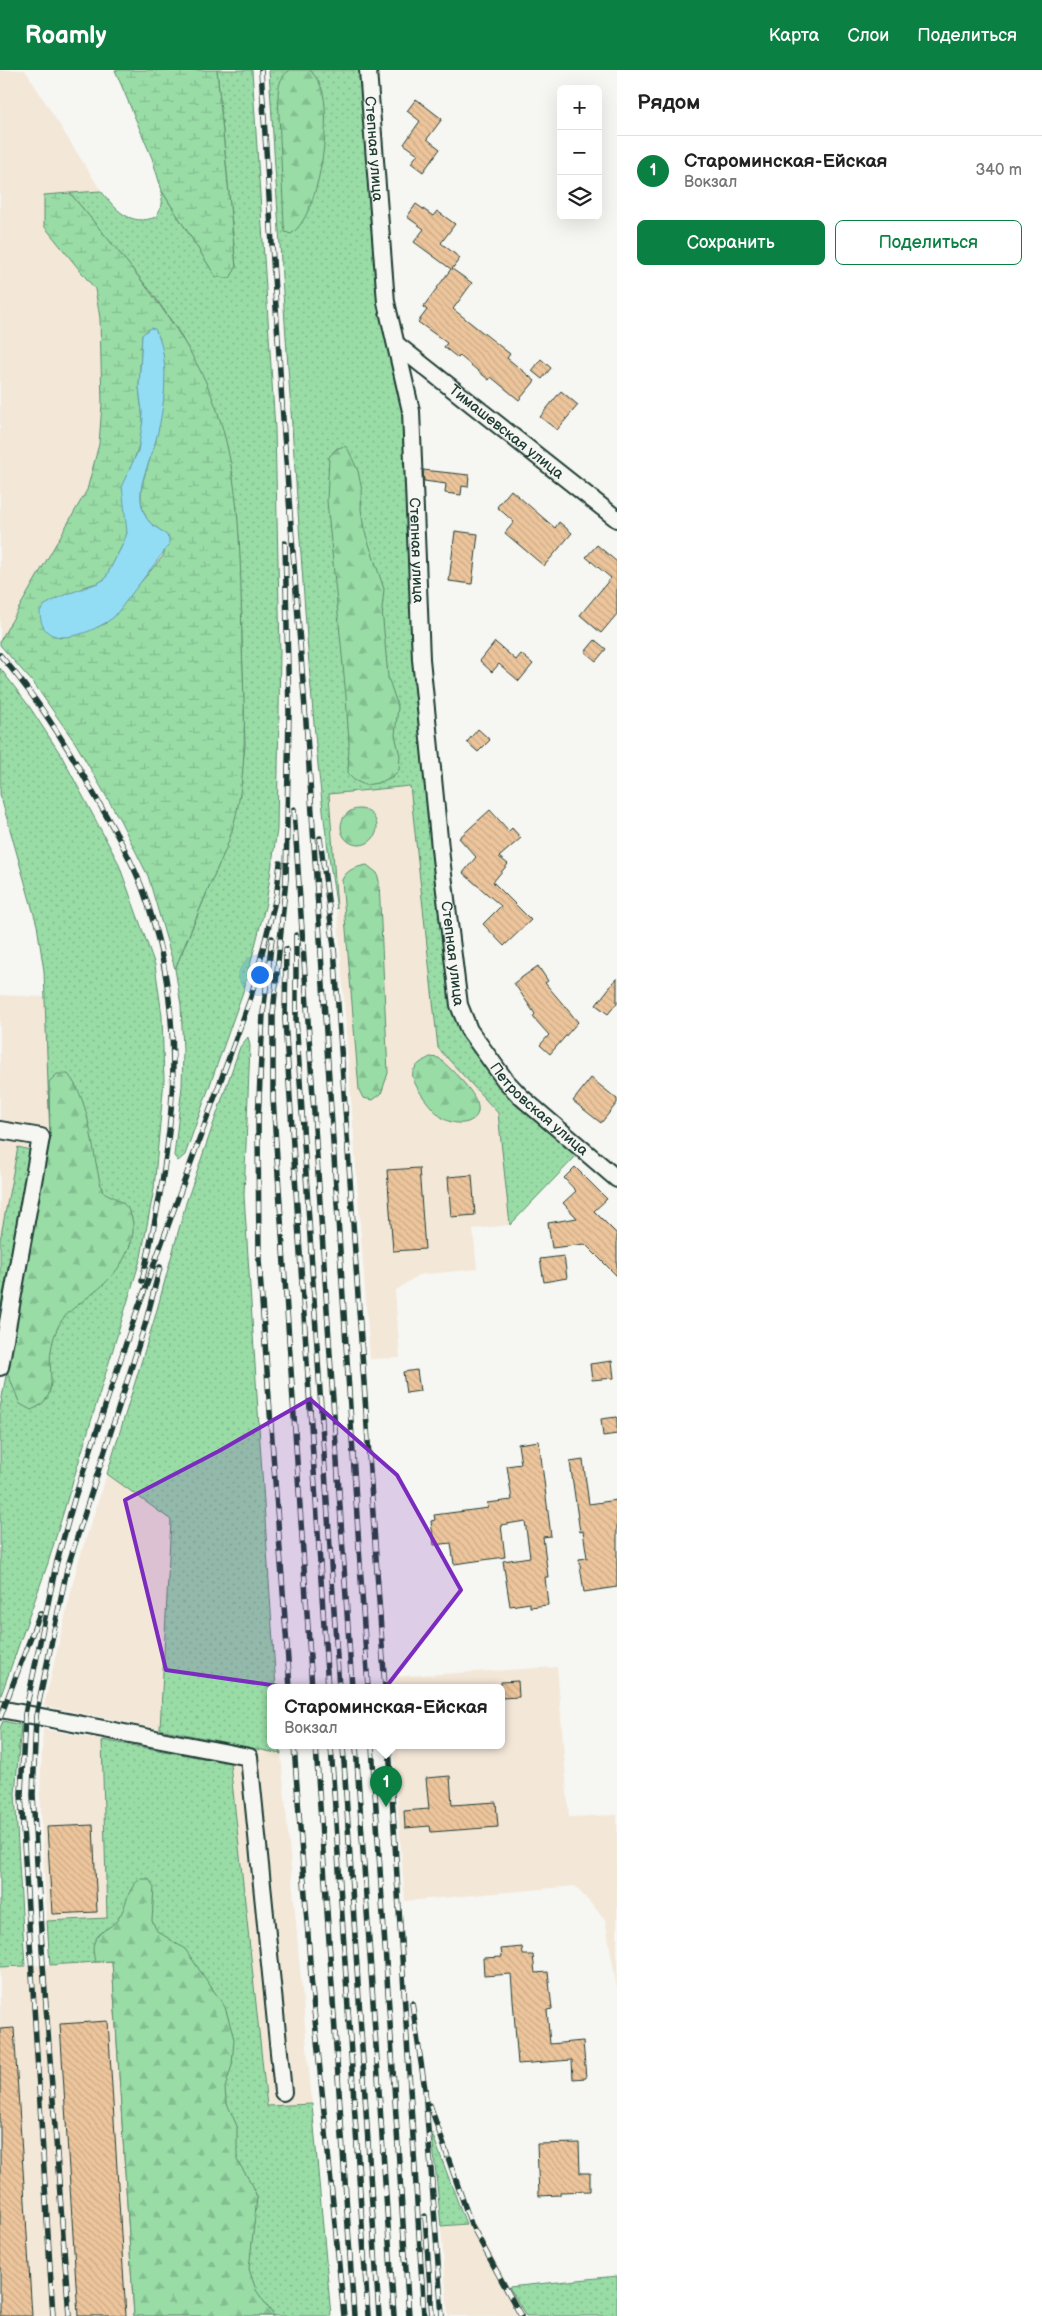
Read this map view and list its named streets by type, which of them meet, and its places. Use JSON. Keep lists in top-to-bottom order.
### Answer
{
  "streets": {
    "street": ["Степная улица", "Тимашевская улица", "Петровская улица"]
  },
  "crossings": [
    ["Степная улица", "Тимашевская улица"],
    ["Степная улица", "Петровская улица"]
  ],
  "page": {
    "header": "Roamly",
    "nav": ["Карта", "Слои", "Поделиться"],
    "heading": "Рядом",
    "map_buttons": ["+", "−"],
    "list": [
      {
        "mark": "1",
        "name": "Староминская-Ейская",
        "note": "Вокзал",
        "value": "340 m"
      }
    ],
    "buttons": ["Сохранить", "Поделиться"],
    "popup": ["Староминская-Ейская", "Вокзал"],
    "pins": "1"
  }
}
